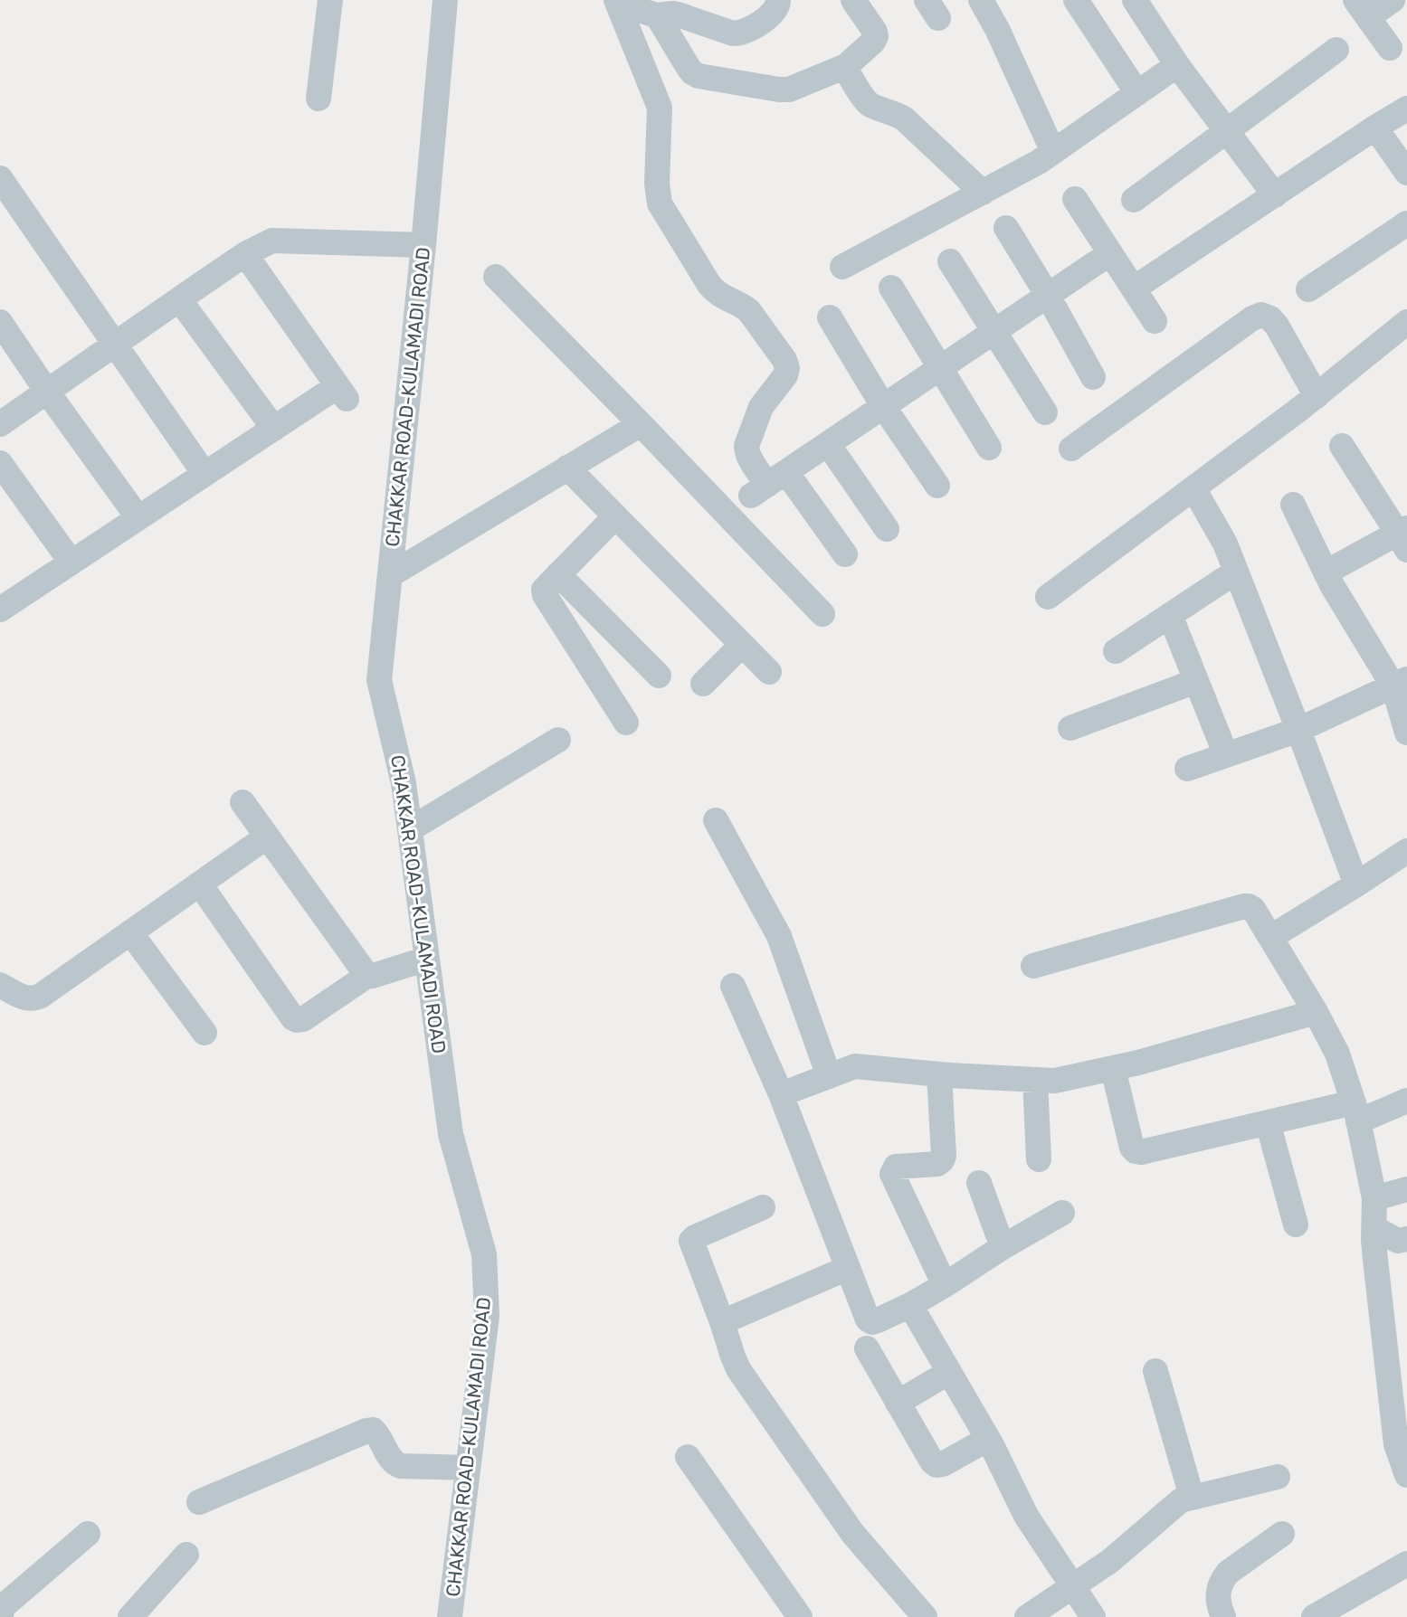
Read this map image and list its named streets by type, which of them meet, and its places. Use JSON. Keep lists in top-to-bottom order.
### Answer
{
  "streets": {
    "street": ["CHAKKAR ROAD-KULAMADI ROAD"]
  }
}
